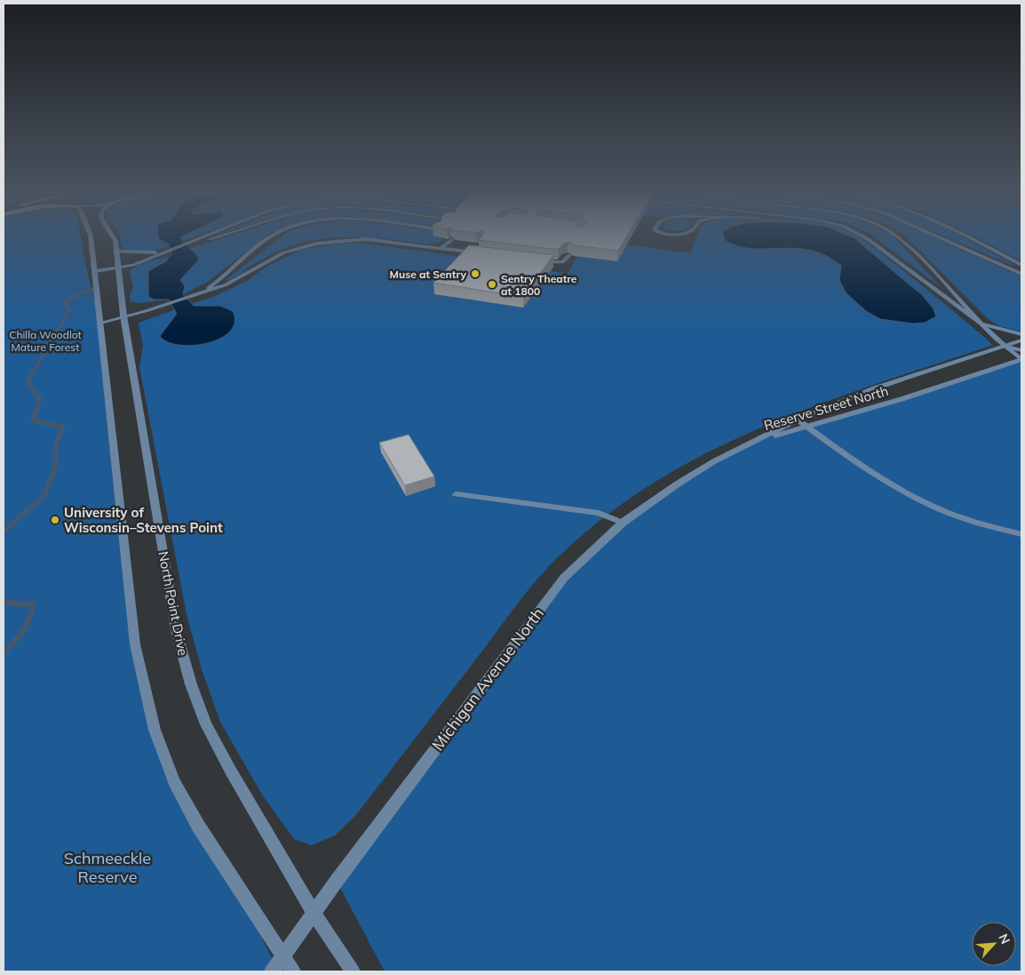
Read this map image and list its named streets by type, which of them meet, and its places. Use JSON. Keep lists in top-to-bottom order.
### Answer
{
  "streets": {
    "street": ["Reserve Street North", "North Point Drive", "Michigan Avenue North"]
  },
  "crossings": [
    ["Reserve Street North", "Michigan Avenue North"],
    ["North Point Drive", "Michigan Avenue North"]
  ],
  "parks": ["Chilla Woodlot Mature Forest", "Schmeeckle Reserve"],
  "places": ["Muse at Sentry", "Sentry Theatre at 1800", "University of Wisconsin–Stevens Point"],
  "north": "top right"
}
